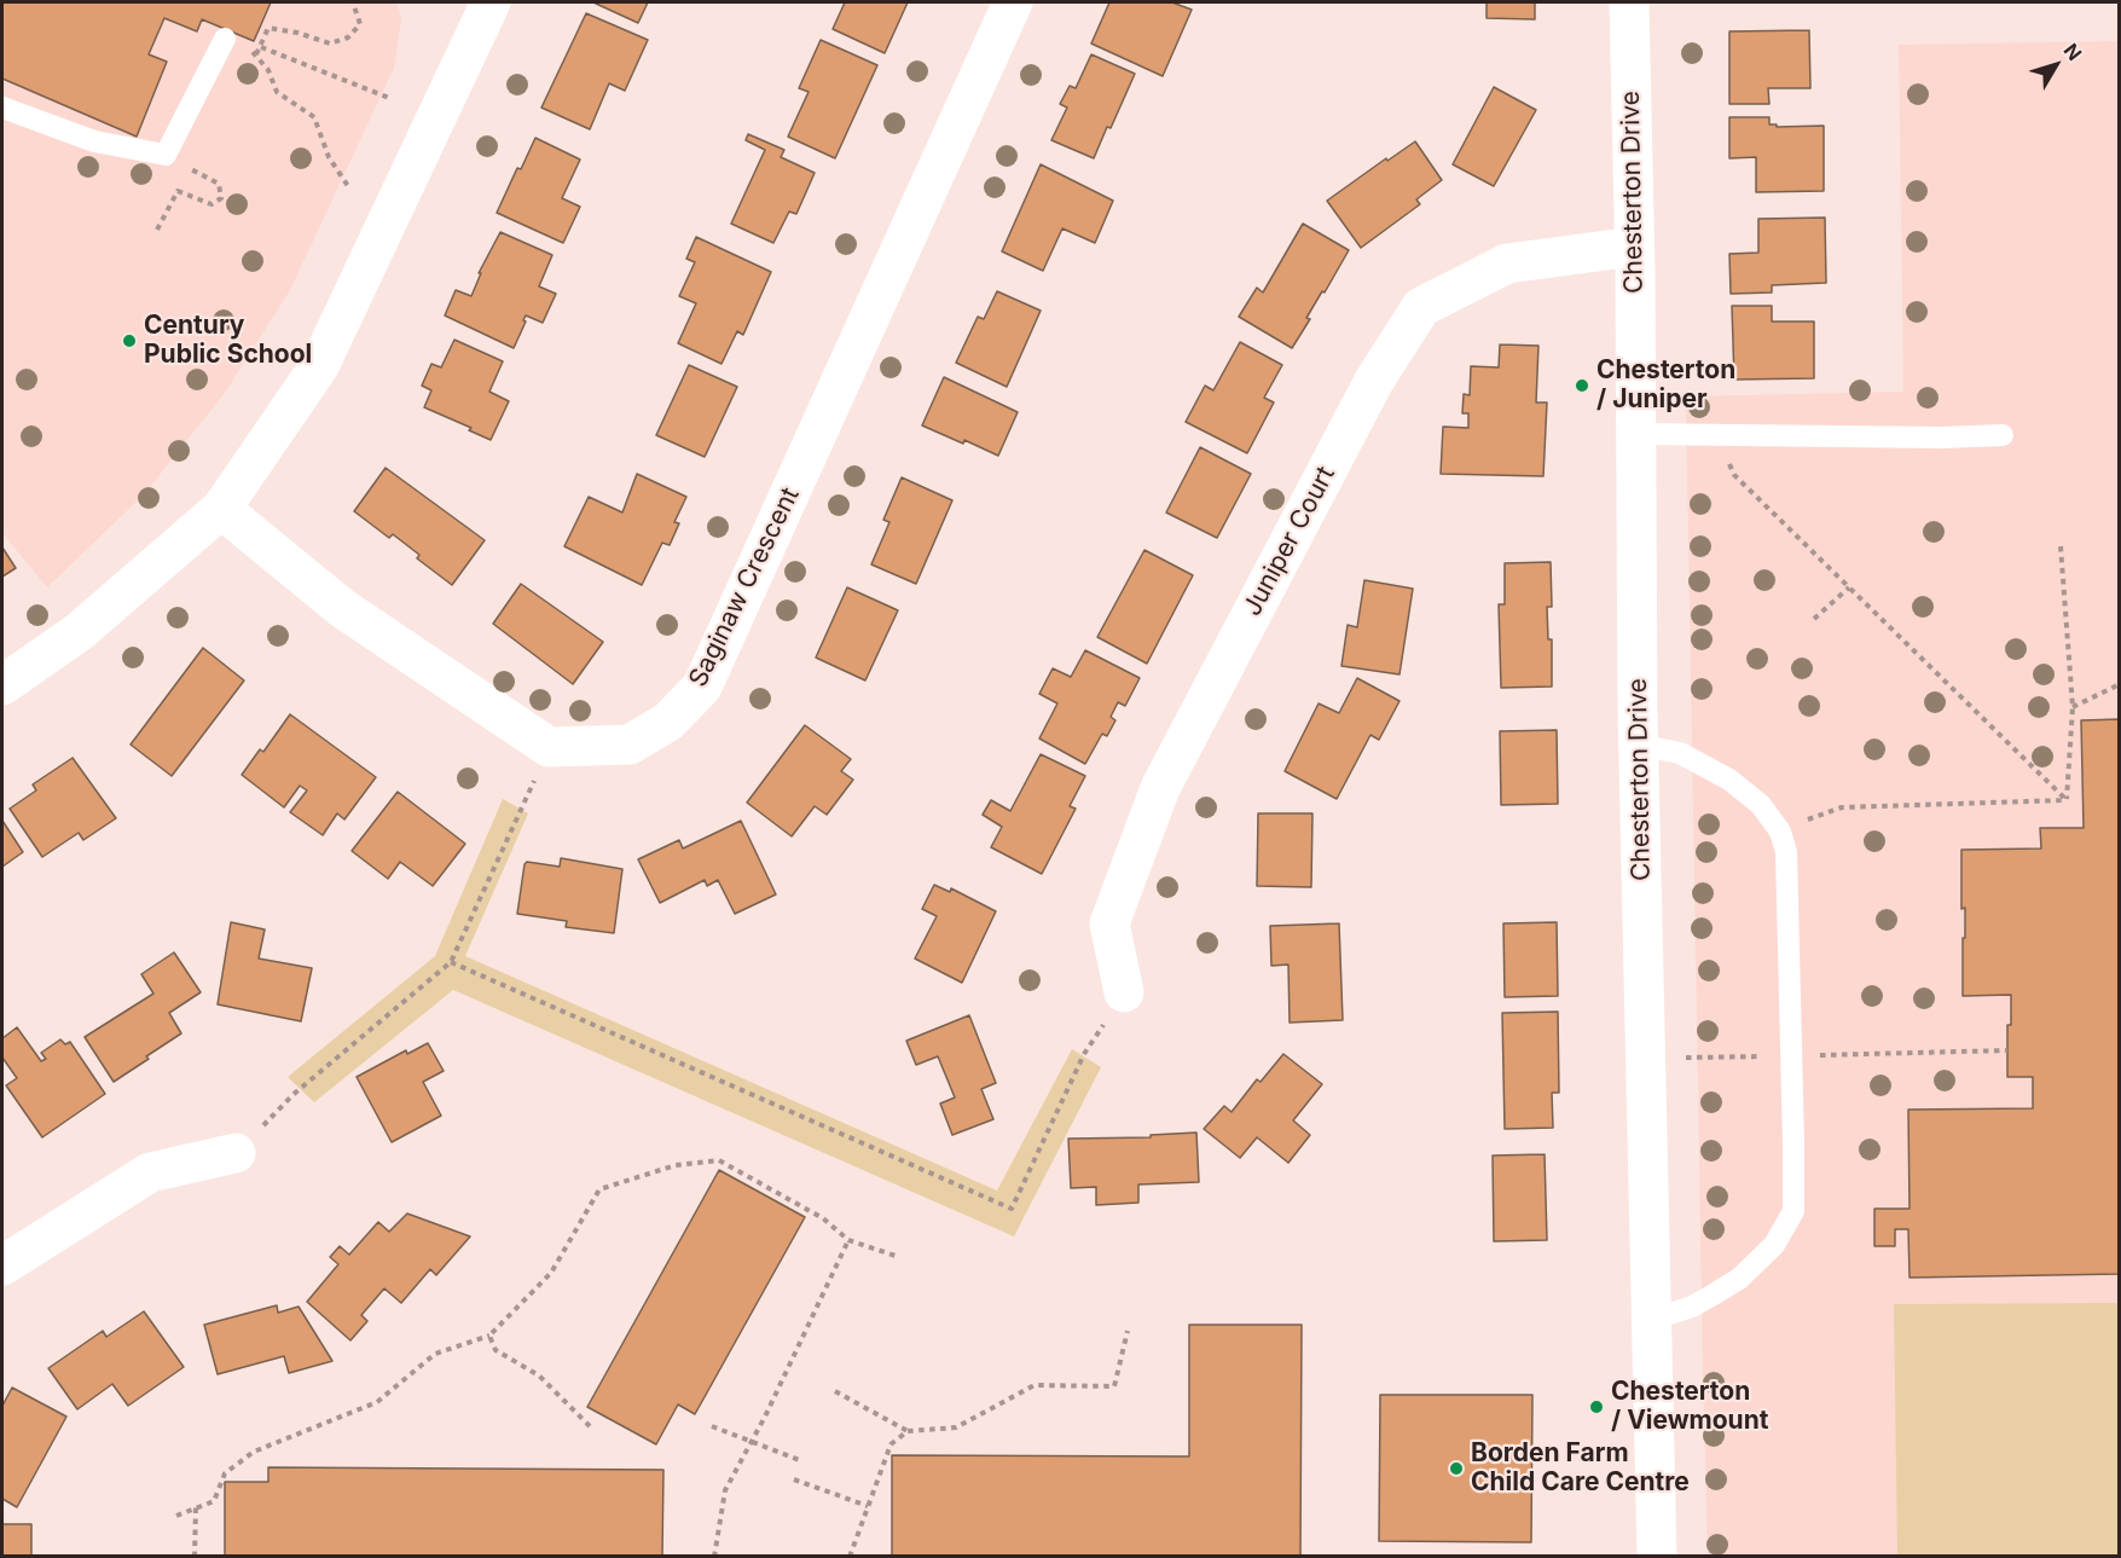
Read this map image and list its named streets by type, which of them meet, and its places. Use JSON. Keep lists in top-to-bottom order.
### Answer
{
  "streets": {
    "street": ["Chesterton Drive", "Juniper Court", "Saginaw Crescent"]
  },
  "crossings": [
    ["Chesterton Drive", "Juniper Court"]
  ],
  "places": [
    "Century Public School",
    "Chesterton / Juniper",
    "Chesterton / Viewmount",
    "Borden Farm Child Care Centre"
  ],
  "north": "top right"
}
